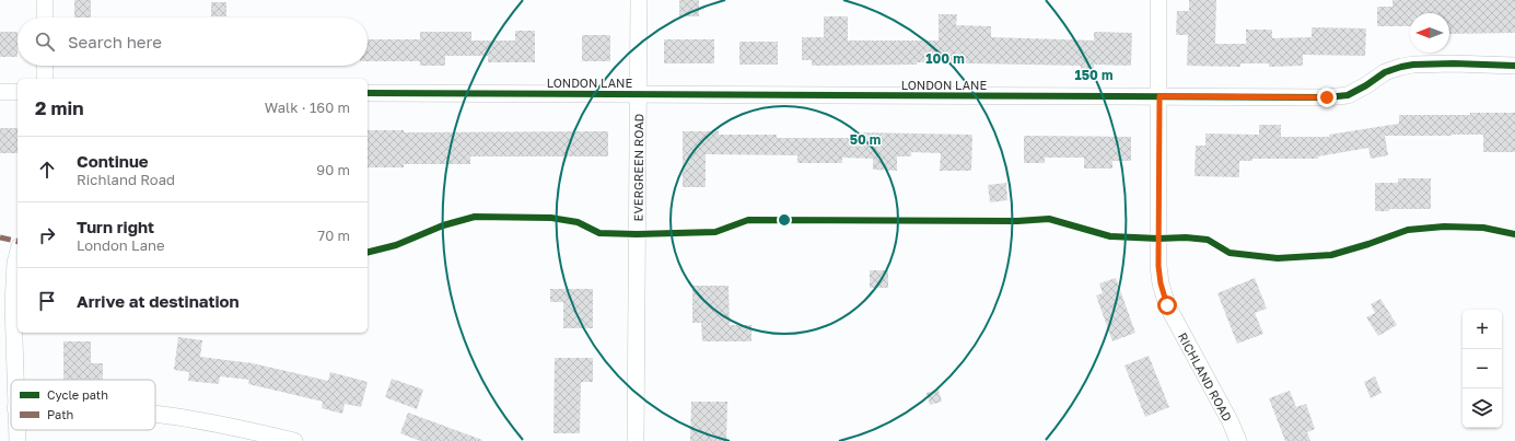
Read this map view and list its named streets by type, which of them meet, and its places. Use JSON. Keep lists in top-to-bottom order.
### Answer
{
  "streets": {
    "street": ["LONDON LANE", "EVERGREEN ROAD", "RICHLAND ROAD"]
  },
  "crossings": [
    ["LONDON LANE", "EVERGREEN ROAD"],
    ["LONDON LANE", "RICHLAND ROAD"]
  ],
  "legend": ["Cycle path", "Path"],
  "north": "left",
  "page": {
    "search": "Search here",
    "heading": ["2 min", "Walk · 160 m"],
    "list": [
      ["Continue", "Richland Road", "90 m"],
      ["Turn right", "London Lane", "70 m"],
      "Arrive at destination"
    ],
    "map_buttons": ["+", "−"]
  },
  "rings": ["100 m", "150 m", "50 m"]
}
